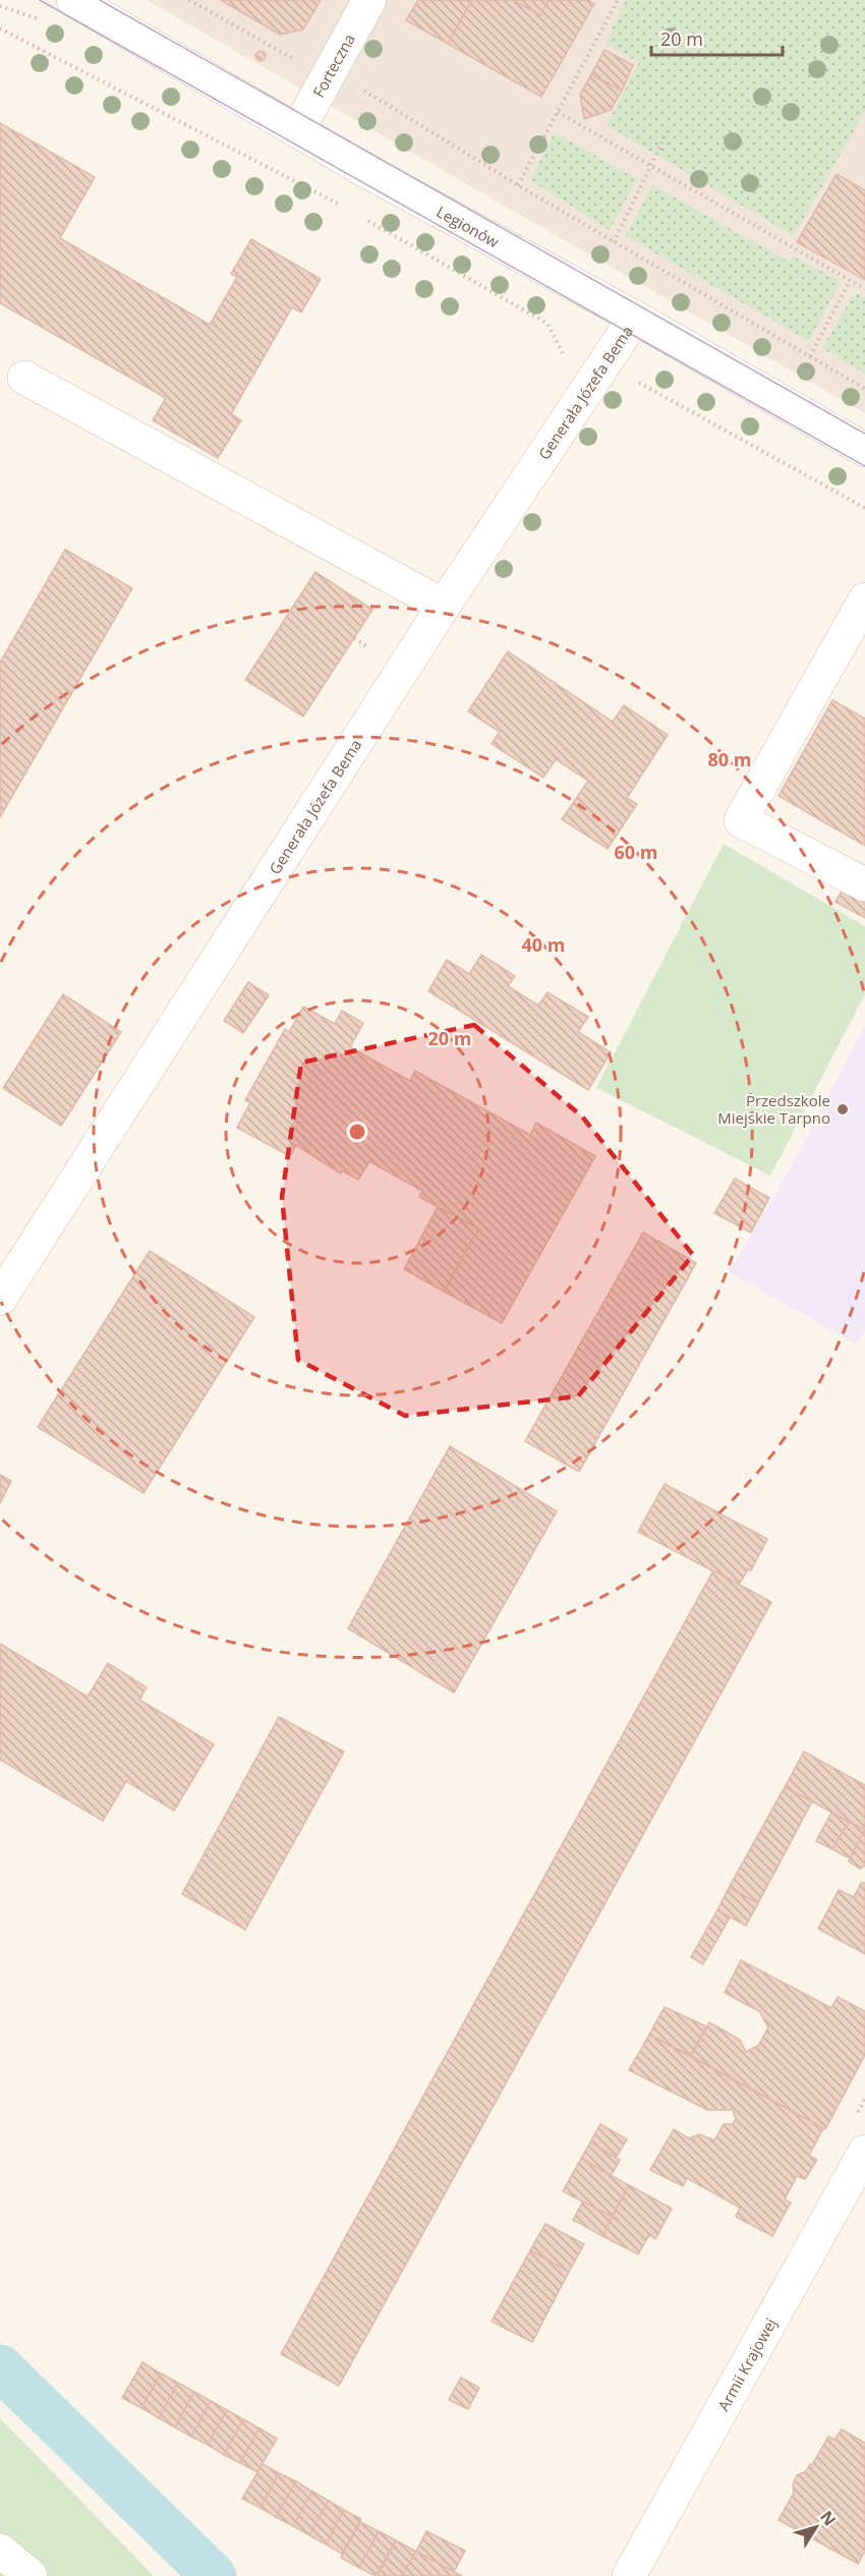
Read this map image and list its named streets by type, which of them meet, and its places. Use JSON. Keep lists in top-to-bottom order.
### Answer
{
  "streets": {
    "street": [
      "Forteczna",
      "Legionów",
      "Generała Józefa Bema",
      "Armii Krajowej"
    ]
  },
  "crossings": [
    ["Forteczna", "Legionów"],
    ["Legionów", "Generała Józefa Bema"]
  ],
  "places": ["Przedszkole Miejskie Tarpno"],
  "scale_bar": "20 m",
  "north": "top right",
  "rings": [
    "80 m",
    "60 m",
    "40 m",
    "20 m"
  ]
}
